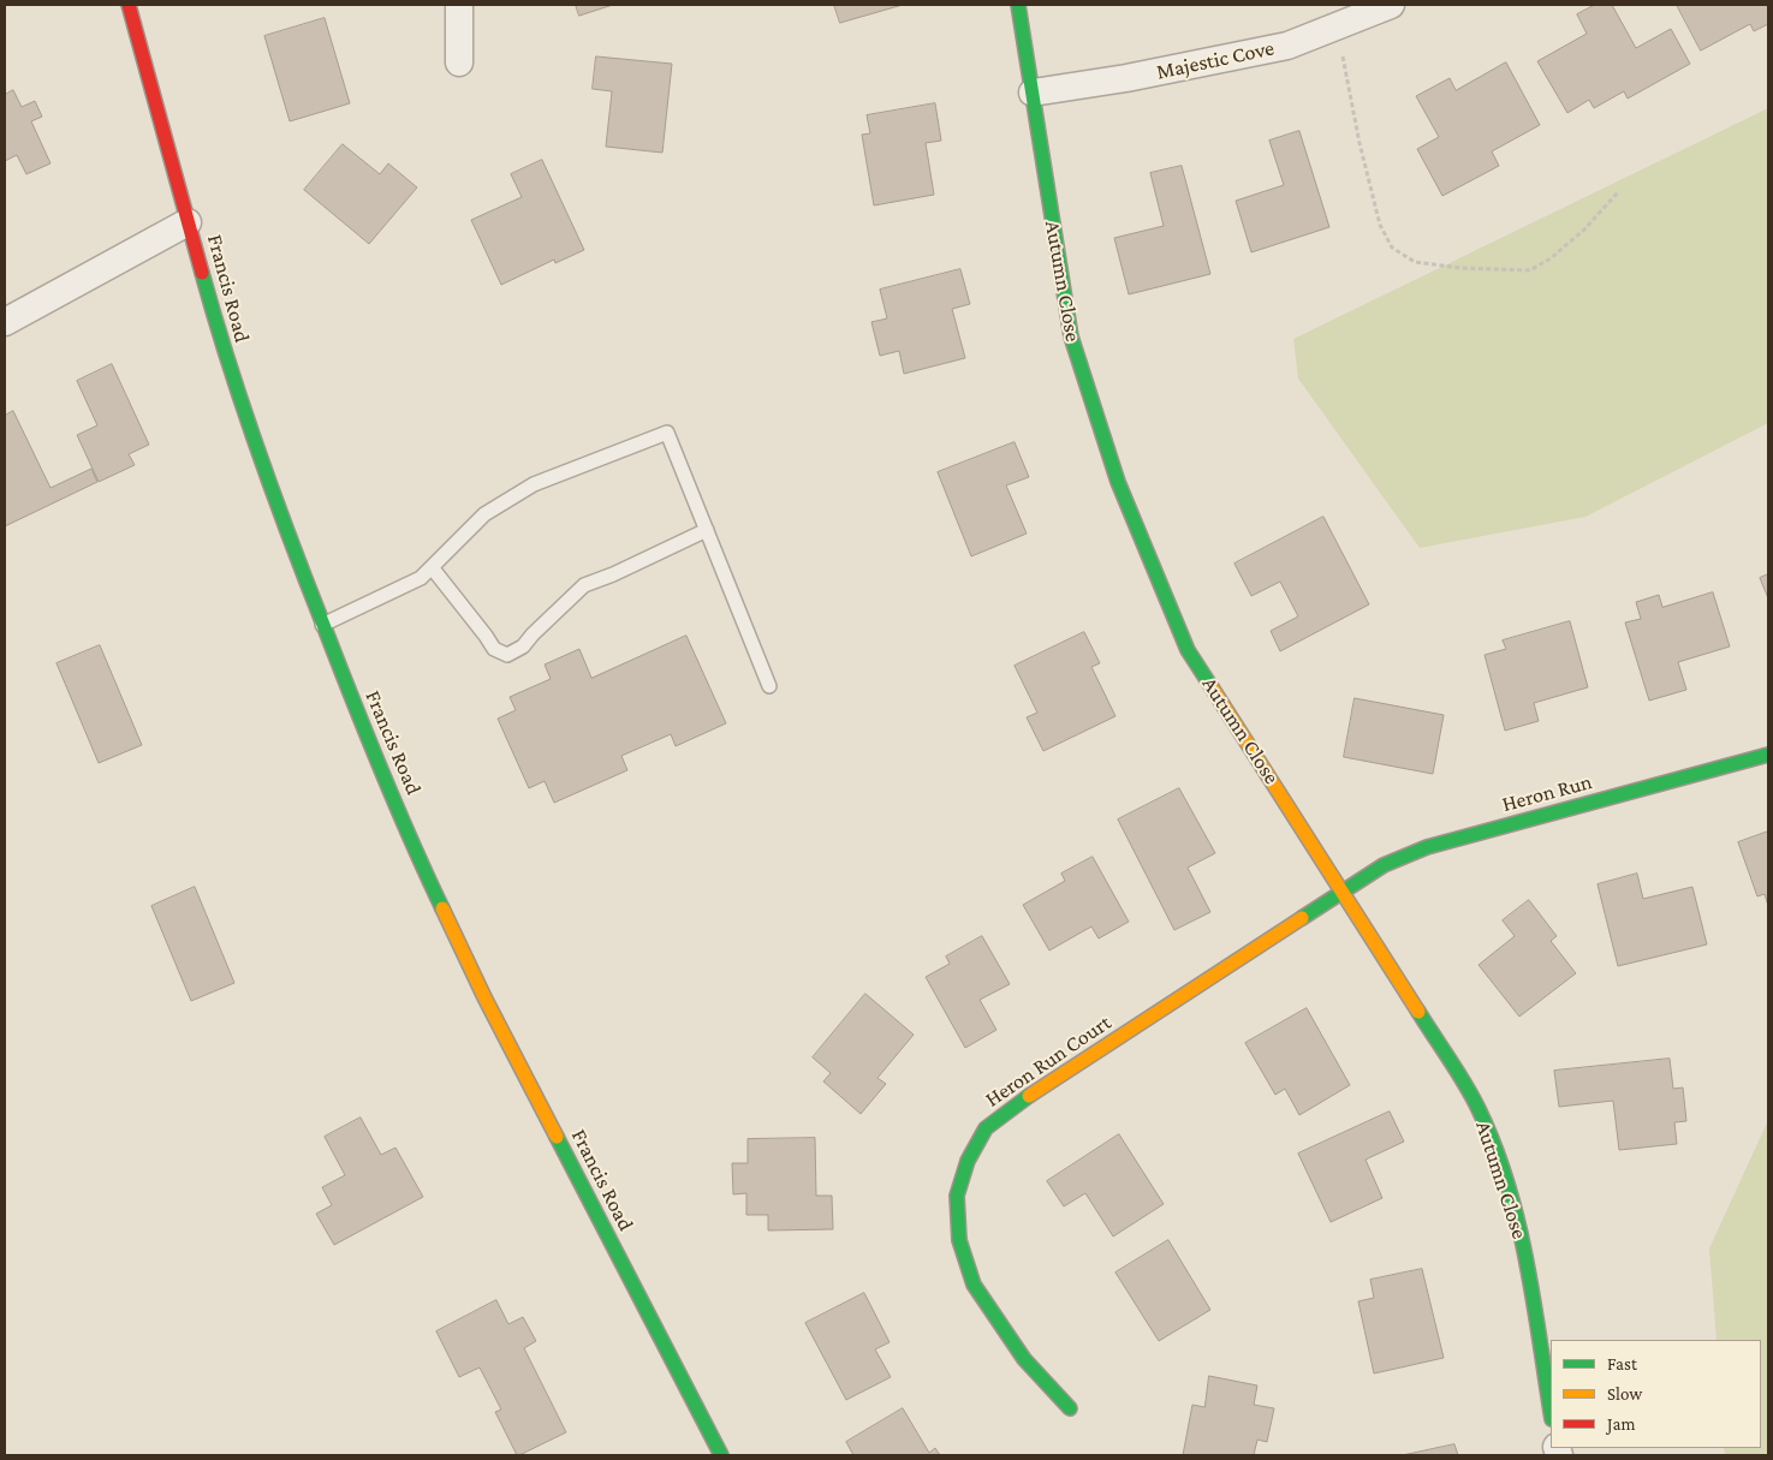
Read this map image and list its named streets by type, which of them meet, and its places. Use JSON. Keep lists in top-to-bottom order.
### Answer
{
  "streets": {
    "street": [
      "Majestic Cove",
      "Autumn Close",
      "Francis Road",
      "Heron Run",
      "Heron Run Court"
    ]
  },
  "crossings": [
    ["Majestic Cove", "Autumn Close"],
    ["Autumn Close", "Heron Run"],
    ["Autumn Close", "Heron Run Court"],
    ["Heron Run", "Heron Run Court"]
  ],
  "legend": ["Fast", "Slow", "Jam"]
}
